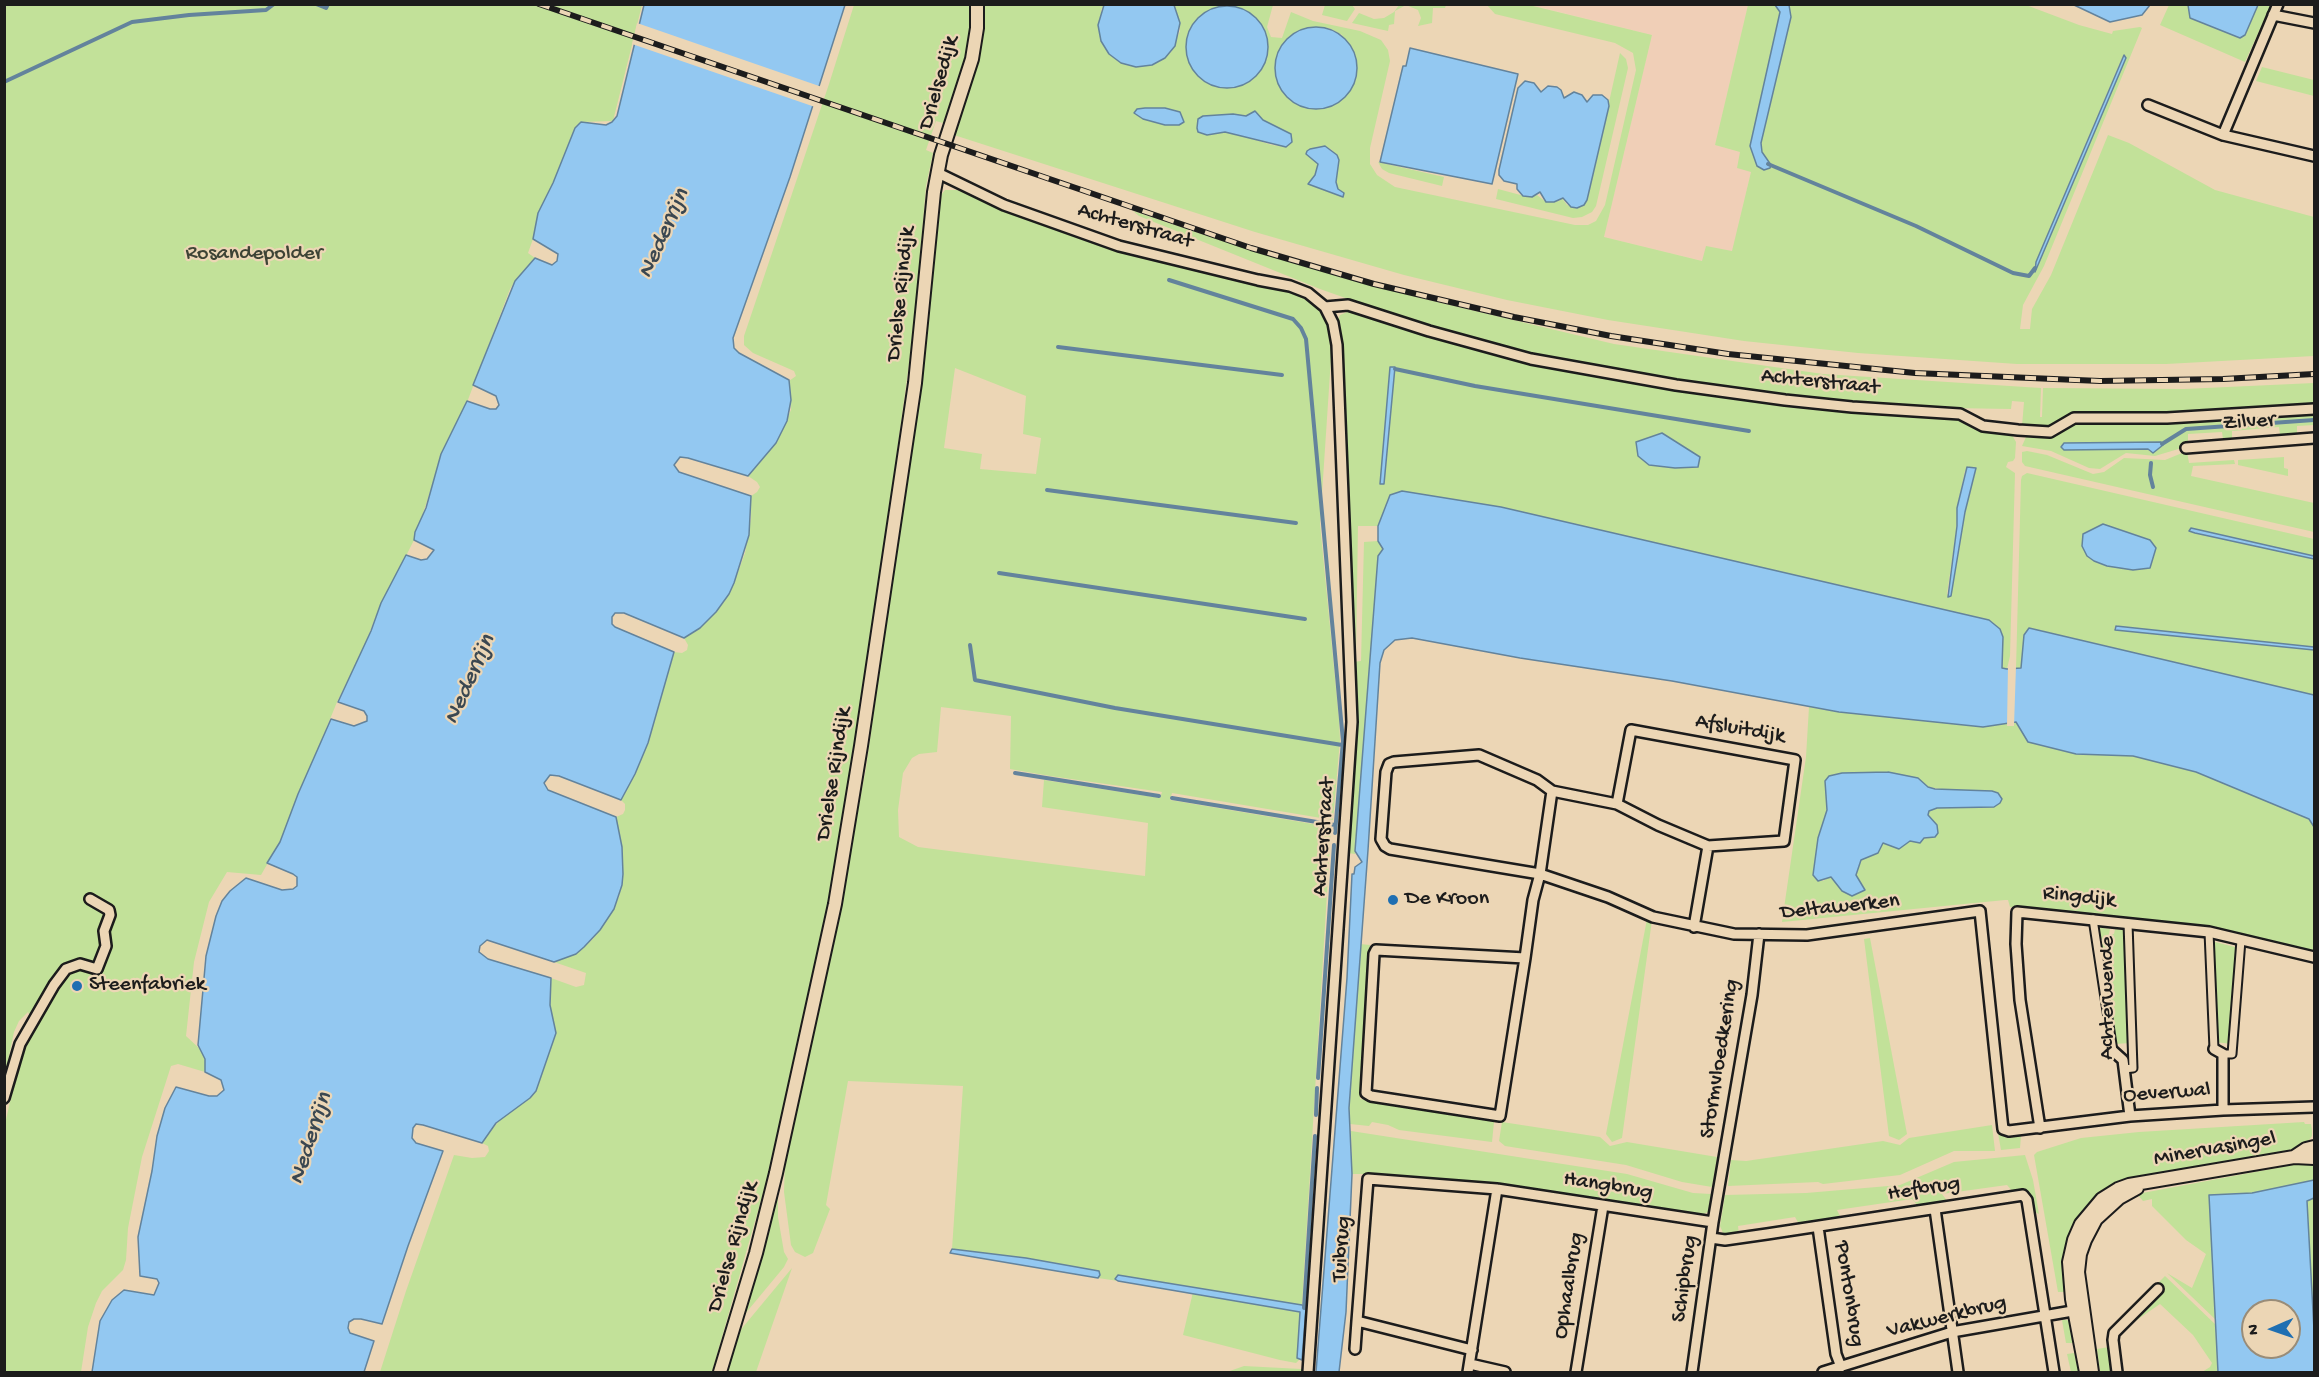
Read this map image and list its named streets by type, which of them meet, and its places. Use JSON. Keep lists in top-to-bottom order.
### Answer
{
  "streets": {
    "street": [
      "Drielsedijk",
      "Achterstraat",
      "Drielse Rijndijk",
      "Zilver",
      "Afsluitdijk",
      "Ringdijk",
      "Deltawerken",
      "Achterwende",
      "Stormvloedkering",
      "Oeverwal",
      "Minervasingel",
      "Hangbrug",
      "Hefbrug",
      "Tuibrug",
      "Schipbrug",
      "Ophaalbrug",
      "Pontonbrug",
      "Vakwerkbrug"
    ]
  },
  "crossings": [
    ["Drielsedijk", "Achterstraat"],
    ["Drielsedijk", "Drielse Rijndijk"],
    ["Achterstraat", "Drielse Rijndijk"],
    ["Afsluitdijk", "Deltawerken"],
    ["Ringdijk", "Achterwende"],
    ["Ringdijk", "Oeverwal"],
    ["Deltawerken", "Stormvloedkering"],
    ["Deltawerken", "Oeverwal"],
    ["Achterwende", "Oeverwal"],
    ["Stormvloedkering", "Schipbrug"],
    ["Minervasingel", "Vakwerkbrug"],
    ["Hangbrug", "Tuibrug"],
    ["Hangbrug", "Schipbrug"],
    ["Hangbrug", "Ophaalbrug"],
    ["Hefbrug", "Schipbrug"],
    ["Hefbrug", "Pontonbrug"],
    ["Hefbrug", "Vakwerkbrug"],
    ["Pontonbrug", "Vakwerkbrug"]
  ],
  "water": ["Nederrijn"],
  "parks": ["Rosandepolder"],
  "places": ["De Kroon", "Steenfabriek"],
  "north": "left"
}
